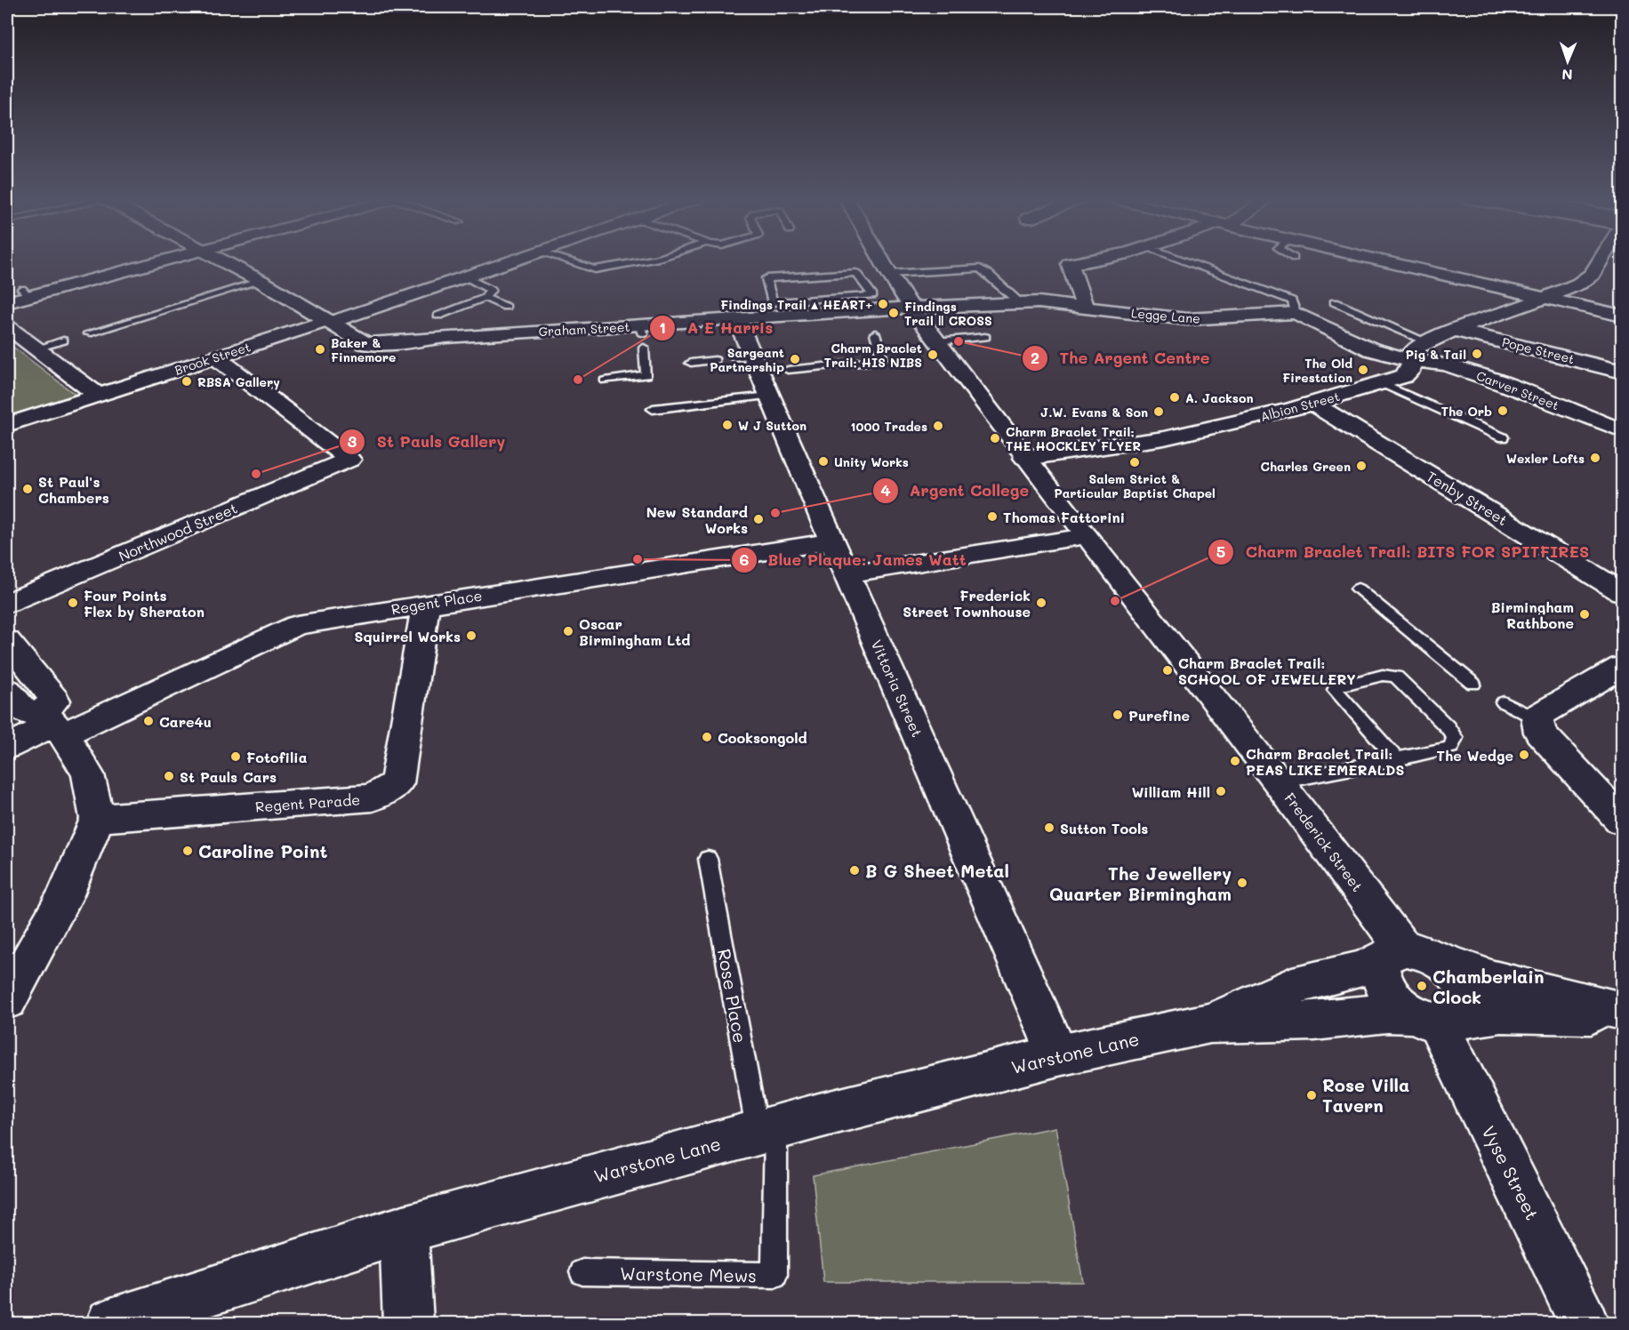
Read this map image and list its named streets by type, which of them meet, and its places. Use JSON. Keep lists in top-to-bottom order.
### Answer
{
  "streets": {
    "street": [
      "Legge Lane",
      "Graham Street",
      "Pope Street",
      "Brook Street",
      "Carver Street",
      "Albion Street",
      "Tenby Street",
      "Northwood Street",
      "Regent Place",
      "Vittoria Street",
      "Regent Parade",
      "Frederick Street",
      "Warstone Lane",
      "Vyse Street"
    ],
    "lane": ["Rose Place", "Warstone Mews"]
  },
  "crossings": [
    ["Legge Lane", "Graham Street"],
    ["Legge Lane", "Carver Street"],
    ["Legge Lane", "Albion Street"],
    ["Legge Lane", "Frederick Street"],
    ["Graham Street", "Brook Street"],
    ["Graham Street", "Vittoria Street"],
    ["Graham Street", "Frederick Street"],
    ["Pope Street", "Albion Street"],
    ["Brook Street", "Northwood Street"],
    ["Carver Street", "Albion Street"],
    ["Albion Street", "Tenby Street"],
    ["Albion Street", "Frederick Street"],
    ["Regent Place", "Vittoria Street"],
    ["Regent Place", "Regent Parade"],
    ["Vittoria Street", "Warstone Lane"],
    ["Frederick Street", "Warstone Lane"],
    ["Frederick Street", "Vyse Street"],
    ["Rose Place", "Warstone Lane"],
    ["Rose Place", "Warstone Mews"],
    ["Warstone Lane", "Vyse Street"],
    ["Warstone Lane", "Warstone Mews"]
  ],
  "places": [
    "Findings Trail ▲ HEART+",
    "Findings Trail ‖ CROSS",
    "The Argent Centre",
    "Baker & Finnemore",
    "Pig & Tail",
    "Charm Braclet Trail: HIS NIBS",
    "Sargeant Partnership",
    "The Old Firestation",
    "A E Harris",
    "RBSA Gallery",
    "A. Jackson",
    "The Orb",
    "J.W. Evans & Son",
    "W J Sutton",
    "1000 Trades",
    "Charm Braclet Trail: THE HOCKLEY FLYER",
    "Wexler Lofts",
    "Unity Works",
    "Salem Strict & Particular Baptist Chapel",
    "Charles Green",
    "St Pauls Gallery",
    "St Paul's Chambers",
    "Argent College",
    "Thomas Fattorini",
    "New Standard Works",
    "Blue Plaque: James Watt",
    "Charm Braclet Trail: BITS FOR SPITFIRES",
    "Four Points Flex by Sheraton",
    "Frederick Street Townhouse",
    "Birmingham Rathbone",
    "Oscar Birmingham Ltd",
    "Squirrel Works",
    "Charm Braclet Trail: SCHOOL OF JEWELLERY",
    "Purefine",
    "Care4u",
    "Cooksongold",
    "The Wedge",
    "Fotofilia",
    "Charm Braclet Trail: PEAS LIKE EMERALDS",
    "St Pauls Cars",
    "William Hill",
    "Sutton Tools",
    "Caroline Point",
    "B G Sheet Metal",
    "The Jewellery Quarter Birmingham",
    "Chamberlain Clock",
    "Rose Villa Tavern"
  ],
  "north": "bottom"
}
